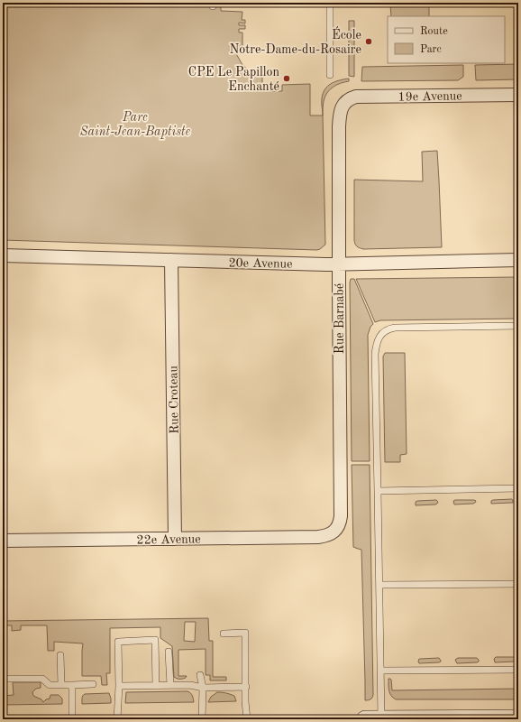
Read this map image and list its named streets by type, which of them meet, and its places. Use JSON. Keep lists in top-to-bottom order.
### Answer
{
  "streets": {
    "street": [
      "19e Avenue",
      "20e Avenue",
      "Rue Barnabé",
      "Rue Croteau",
      "22e Avenue"
    ]
  },
  "crossings": [
    ["19e Avenue", "Rue Barnabé"],
    ["20e Avenue", "Rue Barnabé"],
    ["20e Avenue", "Rue Croteau"],
    ["Rue Barnabé", "22e Avenue"],
    ["Rue Croteau", "22e Avenue"]
  ],
  "parks": ["Parc Saint-Jean-Baptiste"],
  "places": ["École Notre-Dame-du-Rosaire", "CPE Le Papillon Enchanté"],
  "legend": ["Route", "Parc"]
}
